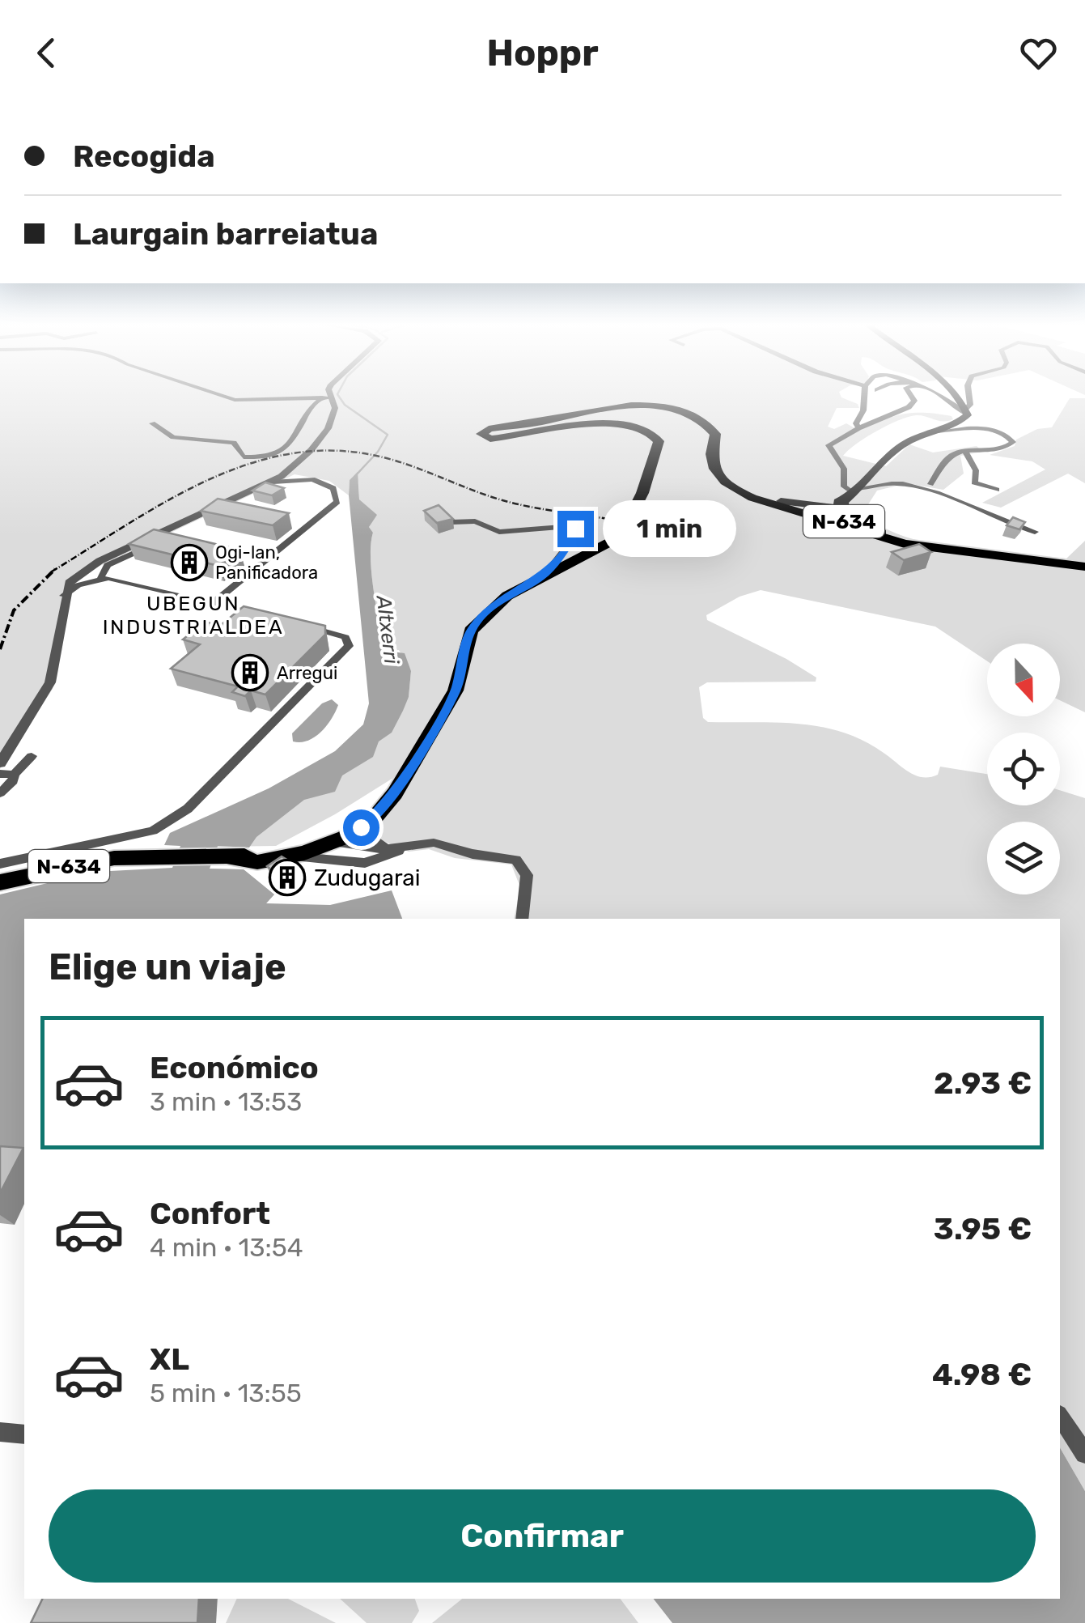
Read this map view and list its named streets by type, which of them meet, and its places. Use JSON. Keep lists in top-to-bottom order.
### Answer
{
  "streets": {
    "highway": ["N-634"]
  },
  "districts": ["UBEGUN INDUSTRIALDEA"],
  "water": ["Altxerri"],
  "places": {
    "building": ["Ogi-lan, Panificadora", "Arregui", "Zudugarai"]
  },
  "north": "bottom",
  "page": {
    "header": "Hoppr",
    "banner": ["Recogida", "Laurgain barreiatua"],
    "bubble": "1 min",
    "heading": "Elige un viaje",
    "list": [
      {
        "name": "Económico",
        "note": "3 min · 13:53",
        "value": "2.93 €"
      },
      {
        "name": "Confort",
        "note": "4 min · 13:54",
        "value": "3.95 €"
      },
      {
        "name": "XL",
        "note": "5 min · 13:55",
        "value": "4.98 €"
      }
    ],
    "buttons": "Confirmar"
  }
}
